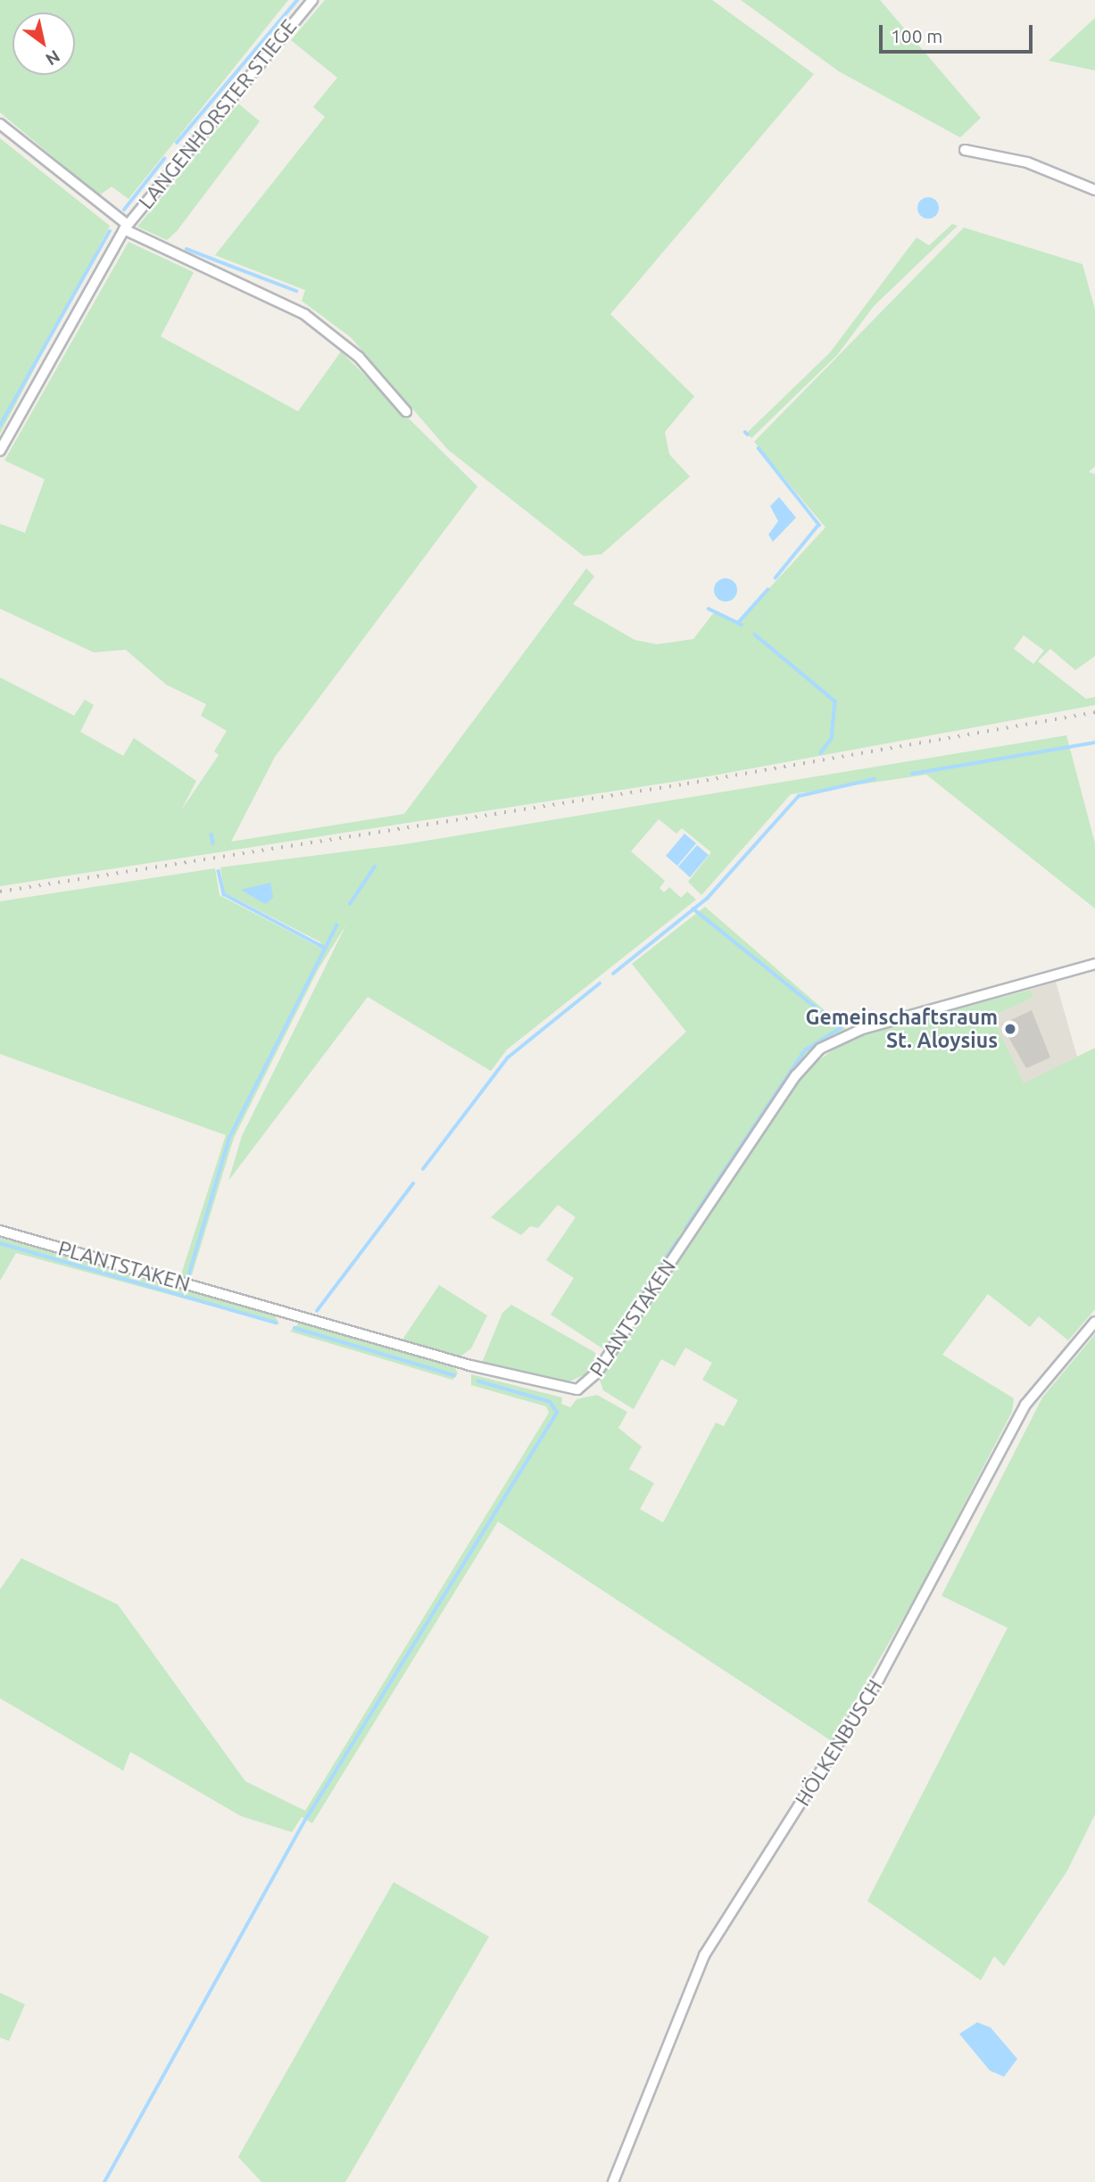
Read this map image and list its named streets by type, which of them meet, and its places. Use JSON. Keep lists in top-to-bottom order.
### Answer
{
  "streets": {
    "street": ["LANGENHORSTER STIEGE", "PLANTSTAKEN", "HÖLKENBUSCH"]
  },
  "places": ["Gemeinschaftsraum St. Aloysius"],
  "scale_bar": "100 m",
  "north": "bottom right"
}
